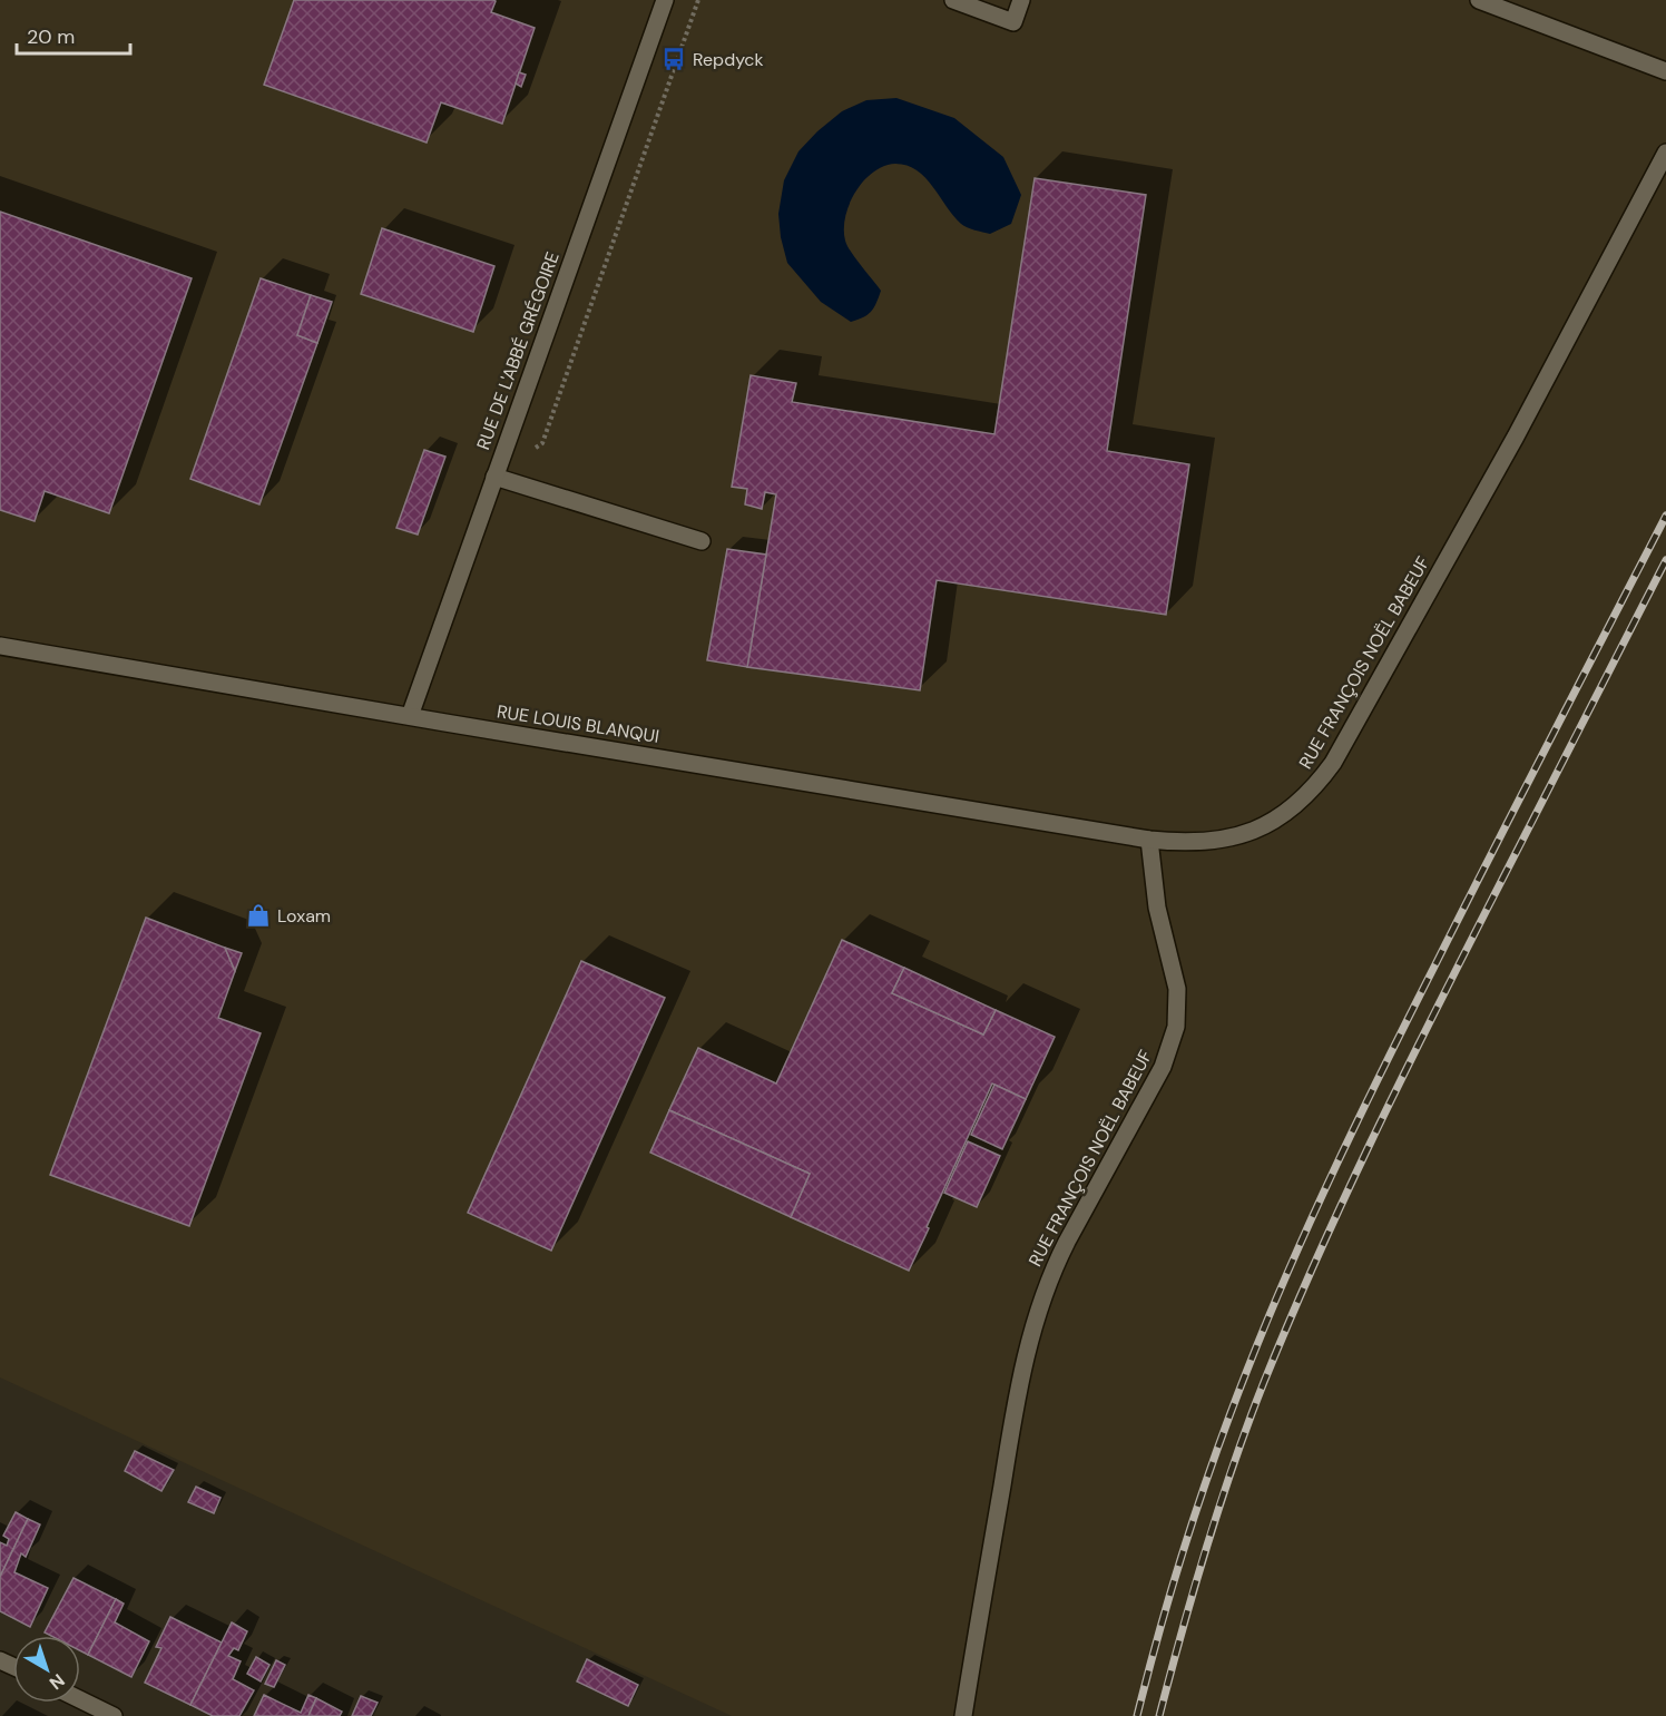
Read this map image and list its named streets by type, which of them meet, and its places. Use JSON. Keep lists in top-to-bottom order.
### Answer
{
  "streets": {
    "street": ["RUE DE L'ABBÉ GRÉGOIRE", "RUE FRANÇOIS NOËL BABEUF", "RUE LOUIS BLANQUI"]
  },
  "crossings": [
    ["RUE DE L'ABBÉ GRÉGOIRE", "RUE LOUIS BLANQUI"],
    ["RUE FRANÇOIS NOËL BABEUF", "RUE LOUIS BLANQUI"]
  ],
  "places": {
    "bus stop": ["Repdyck"],
    "shop": ["Loxam"]
  },
  "scale_bar": "20 m",
  "north": "bottom right"
}
